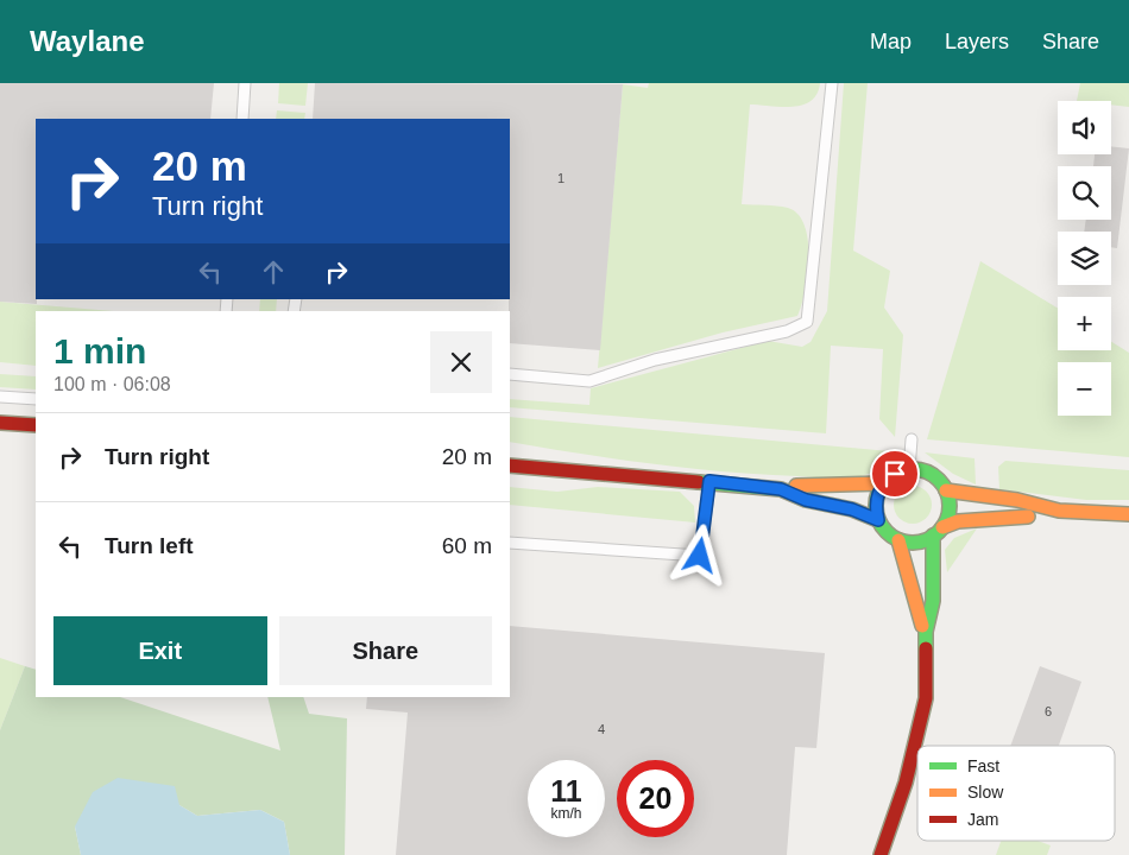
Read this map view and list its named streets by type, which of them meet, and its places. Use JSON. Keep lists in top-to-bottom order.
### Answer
{
  "house_numbers": ["1", "6", "4"],
  "legend": ["Fast", "Slow", "Jam"],
  "page": {
    "header": "Waylane",
    "nav": ["Map", "Layers", "Share"],
    "map_buttons": ["+", "−"],
    "turn": ["20 m", "Turn right"],
    "heading": ["1 min", "100 m · 06:08"],
    "list": [
      {
        "name": "Turn right",
        "value": "20 m"
      },
      {
        "name": "Turn left",
        "value": "60 m"
      }
    ],
    "buttons": ["Exit", "Share"],
    "speed": "11 km/h",
    "limit": "20"
  }
}
